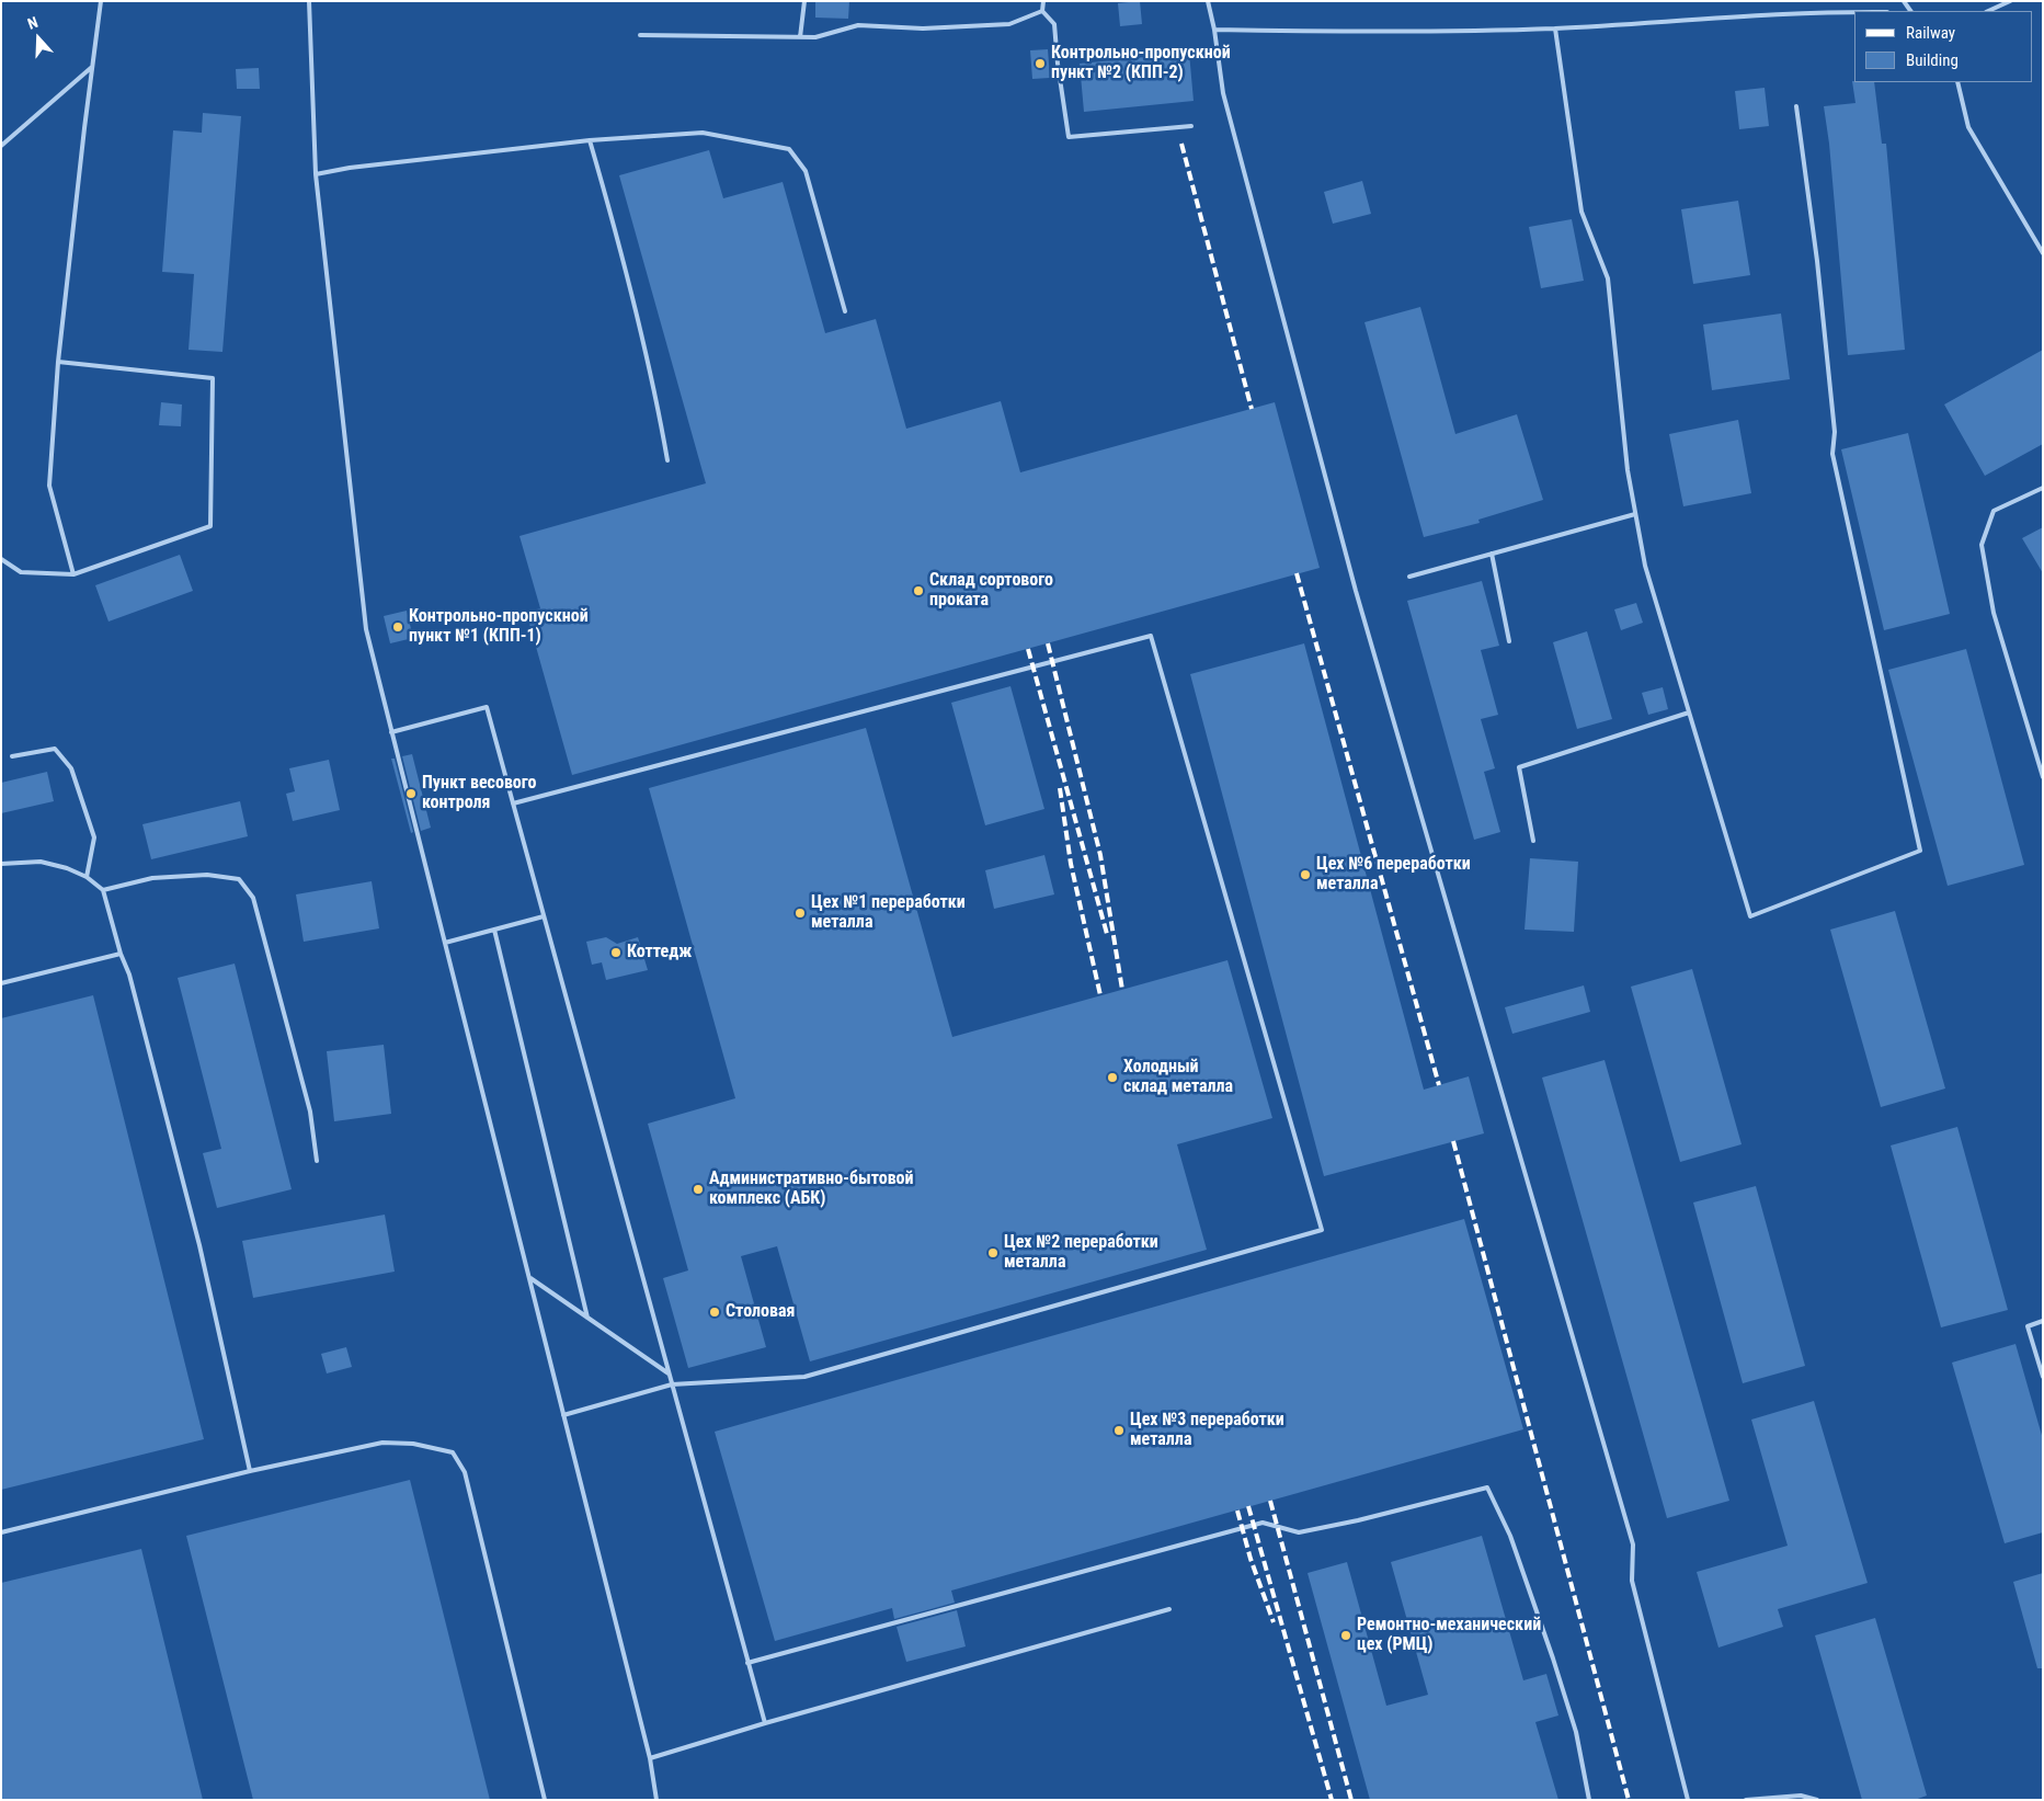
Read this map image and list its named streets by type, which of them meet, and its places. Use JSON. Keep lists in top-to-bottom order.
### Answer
{
  "places": [
    "Контрольно-пропускной пункт №2 (КПП-2)",
    "Склад сортового проката",
    "Контрольно-пропускной пункт №1 (КПП-1)",
    "Пункт весового контроля",
    "Цех №6 переработки металла",
    "Цех №1 переработки металла",
    "Коттедж",
    "Холодный склад металла",
    "Административно-бытовой комплекс (АБК)",
    "Цех №2 переработки металла",
    "Столовая",
    "Цех №3 переработки металла",
    "Ремонтно-механический цех (РМЦ)"
  ],
  "legend": ["Railway", "Building"],
  "north": "top"
}
